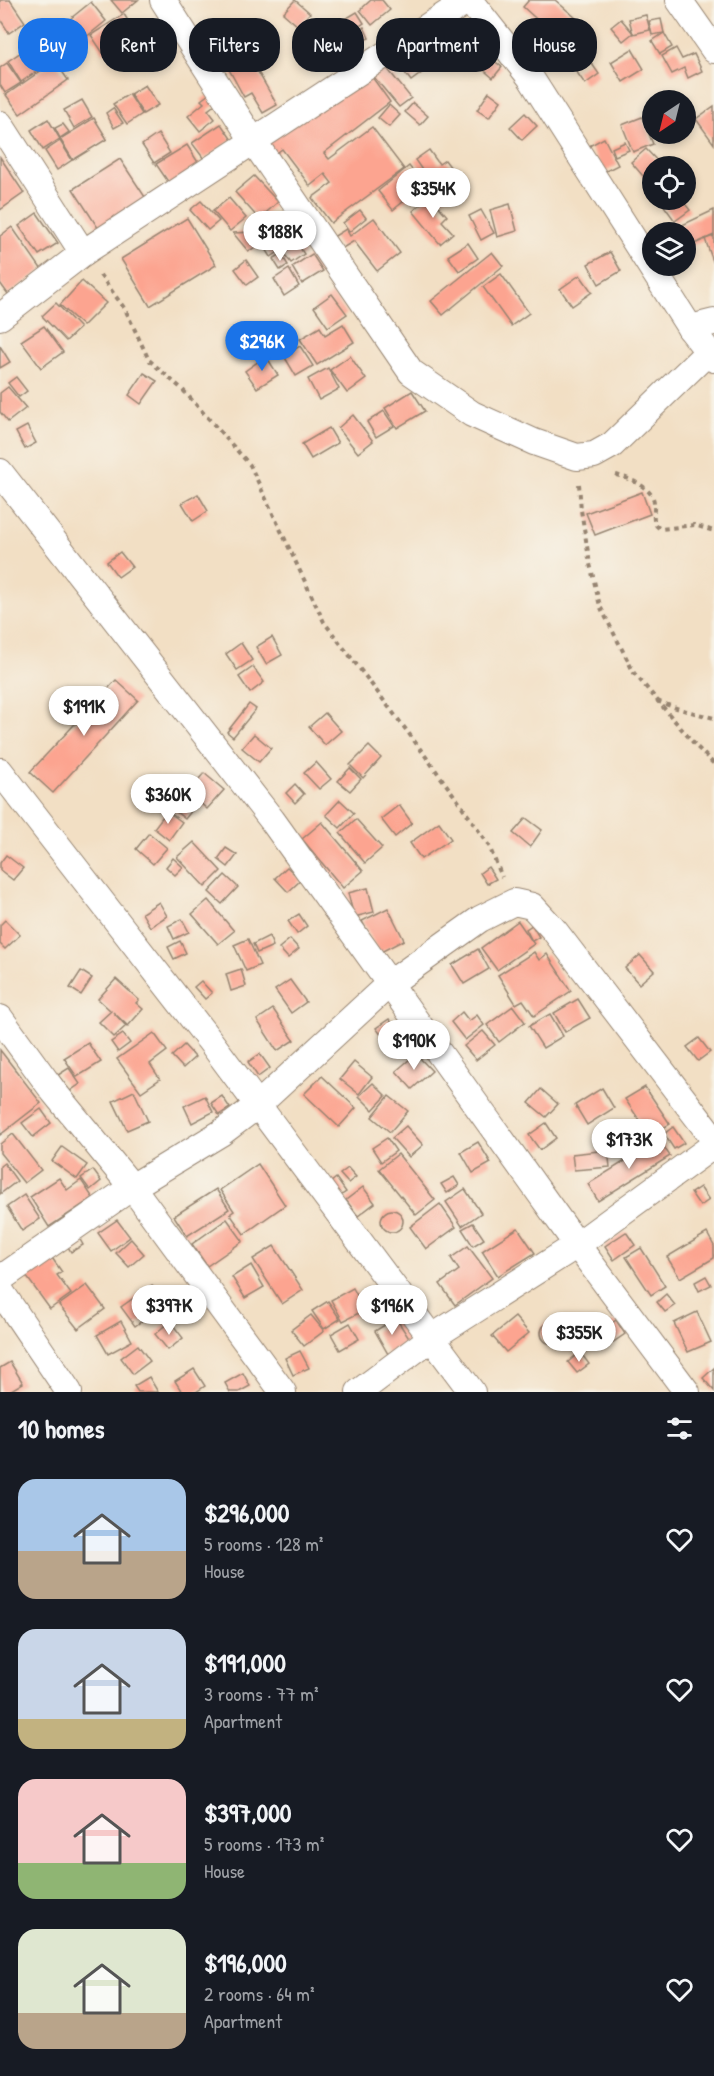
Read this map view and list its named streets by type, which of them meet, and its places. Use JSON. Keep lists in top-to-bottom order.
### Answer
{
  "north": "bottom left",
  "page": {
    "chip": [
      "Buy",
      "Rent",
      "Filters",
      "New",
      "Apartment",
      "House"
    ],
    "price": [
      "$354K",
      "$188K",
      "$296K",
      "$191K",
      "$360K",
      "$190K",
      "$173K",
      "$397K",
      "$196K",
      "$355K"
    ],
    "heading": "10 homes",
    "list": [
      {
        "name": "$296,000",
        "note": "5 rooms · 128 m² · House"
      },
      {
        "name": "$191,000",
        "note": "3 rooms · 77 m² · Apartment"
      },
      {
        "name": "$397,000",
        "note": "5 rooms · 173 m² · House"
      },
      {
        "name": "$196,000",
        "note": "2 rooms · 64 m² · Apartment"
      }
    ]
  }
}
